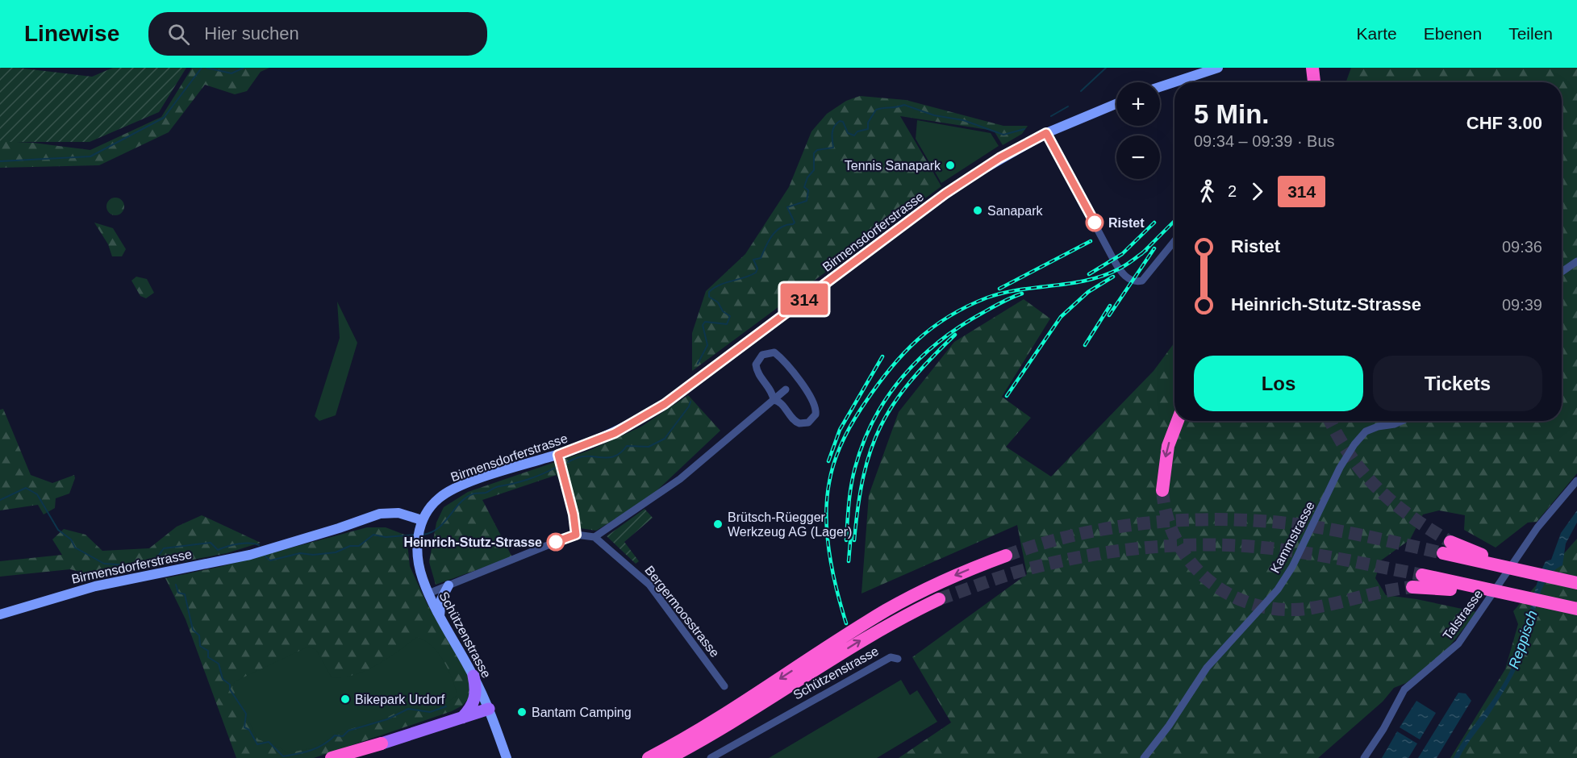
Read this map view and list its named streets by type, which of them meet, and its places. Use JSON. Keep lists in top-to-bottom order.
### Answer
{
  "streets": {
    "main road": ["Birmensdorferstrasse", "Schützenstrasse"],
    "street": ["Kammstrasse", "Bergermoosstrasse", "Talstrasse"]
  },
  "crossings": [
    ["Birmensdorferstrasse", "Schützenstrasse"]
  ],
  "water": ["Reppisch"],
  "places": [
    "Tennis Sanapark",
    "Sanapark",
    "Ristet",
    "Brütsch-Rüegger Werkzeug AG (Lager)",
    "Heinrich-Stutz-Strasse",
    "Bikepark Urdorf",
    "Bantam Camping"
  ],
  "lines": ["bus line 314"],
  "page": {
    "header": "Linewise",
    "search": "Hier suchen",
    "nav": ["Karte", "Ebenen", "Teilen"],
    "on_map": "314",
    "map_buttons": ["+", "−"],
    "heading": ["5 Min.", "09:34 – 09:39 · Bus", "CHF 3.00"],
    "legs": ["2", "314"],
    "list": [
      {
        "name": "Ristet",
        "value": "09:36"
      },
      {
        "name": "Heinrich-Stutz-Strasse",
        "value": "09:39"
      }
    ],
    "buttons": ["Los", "Tickets"]
  }
}
